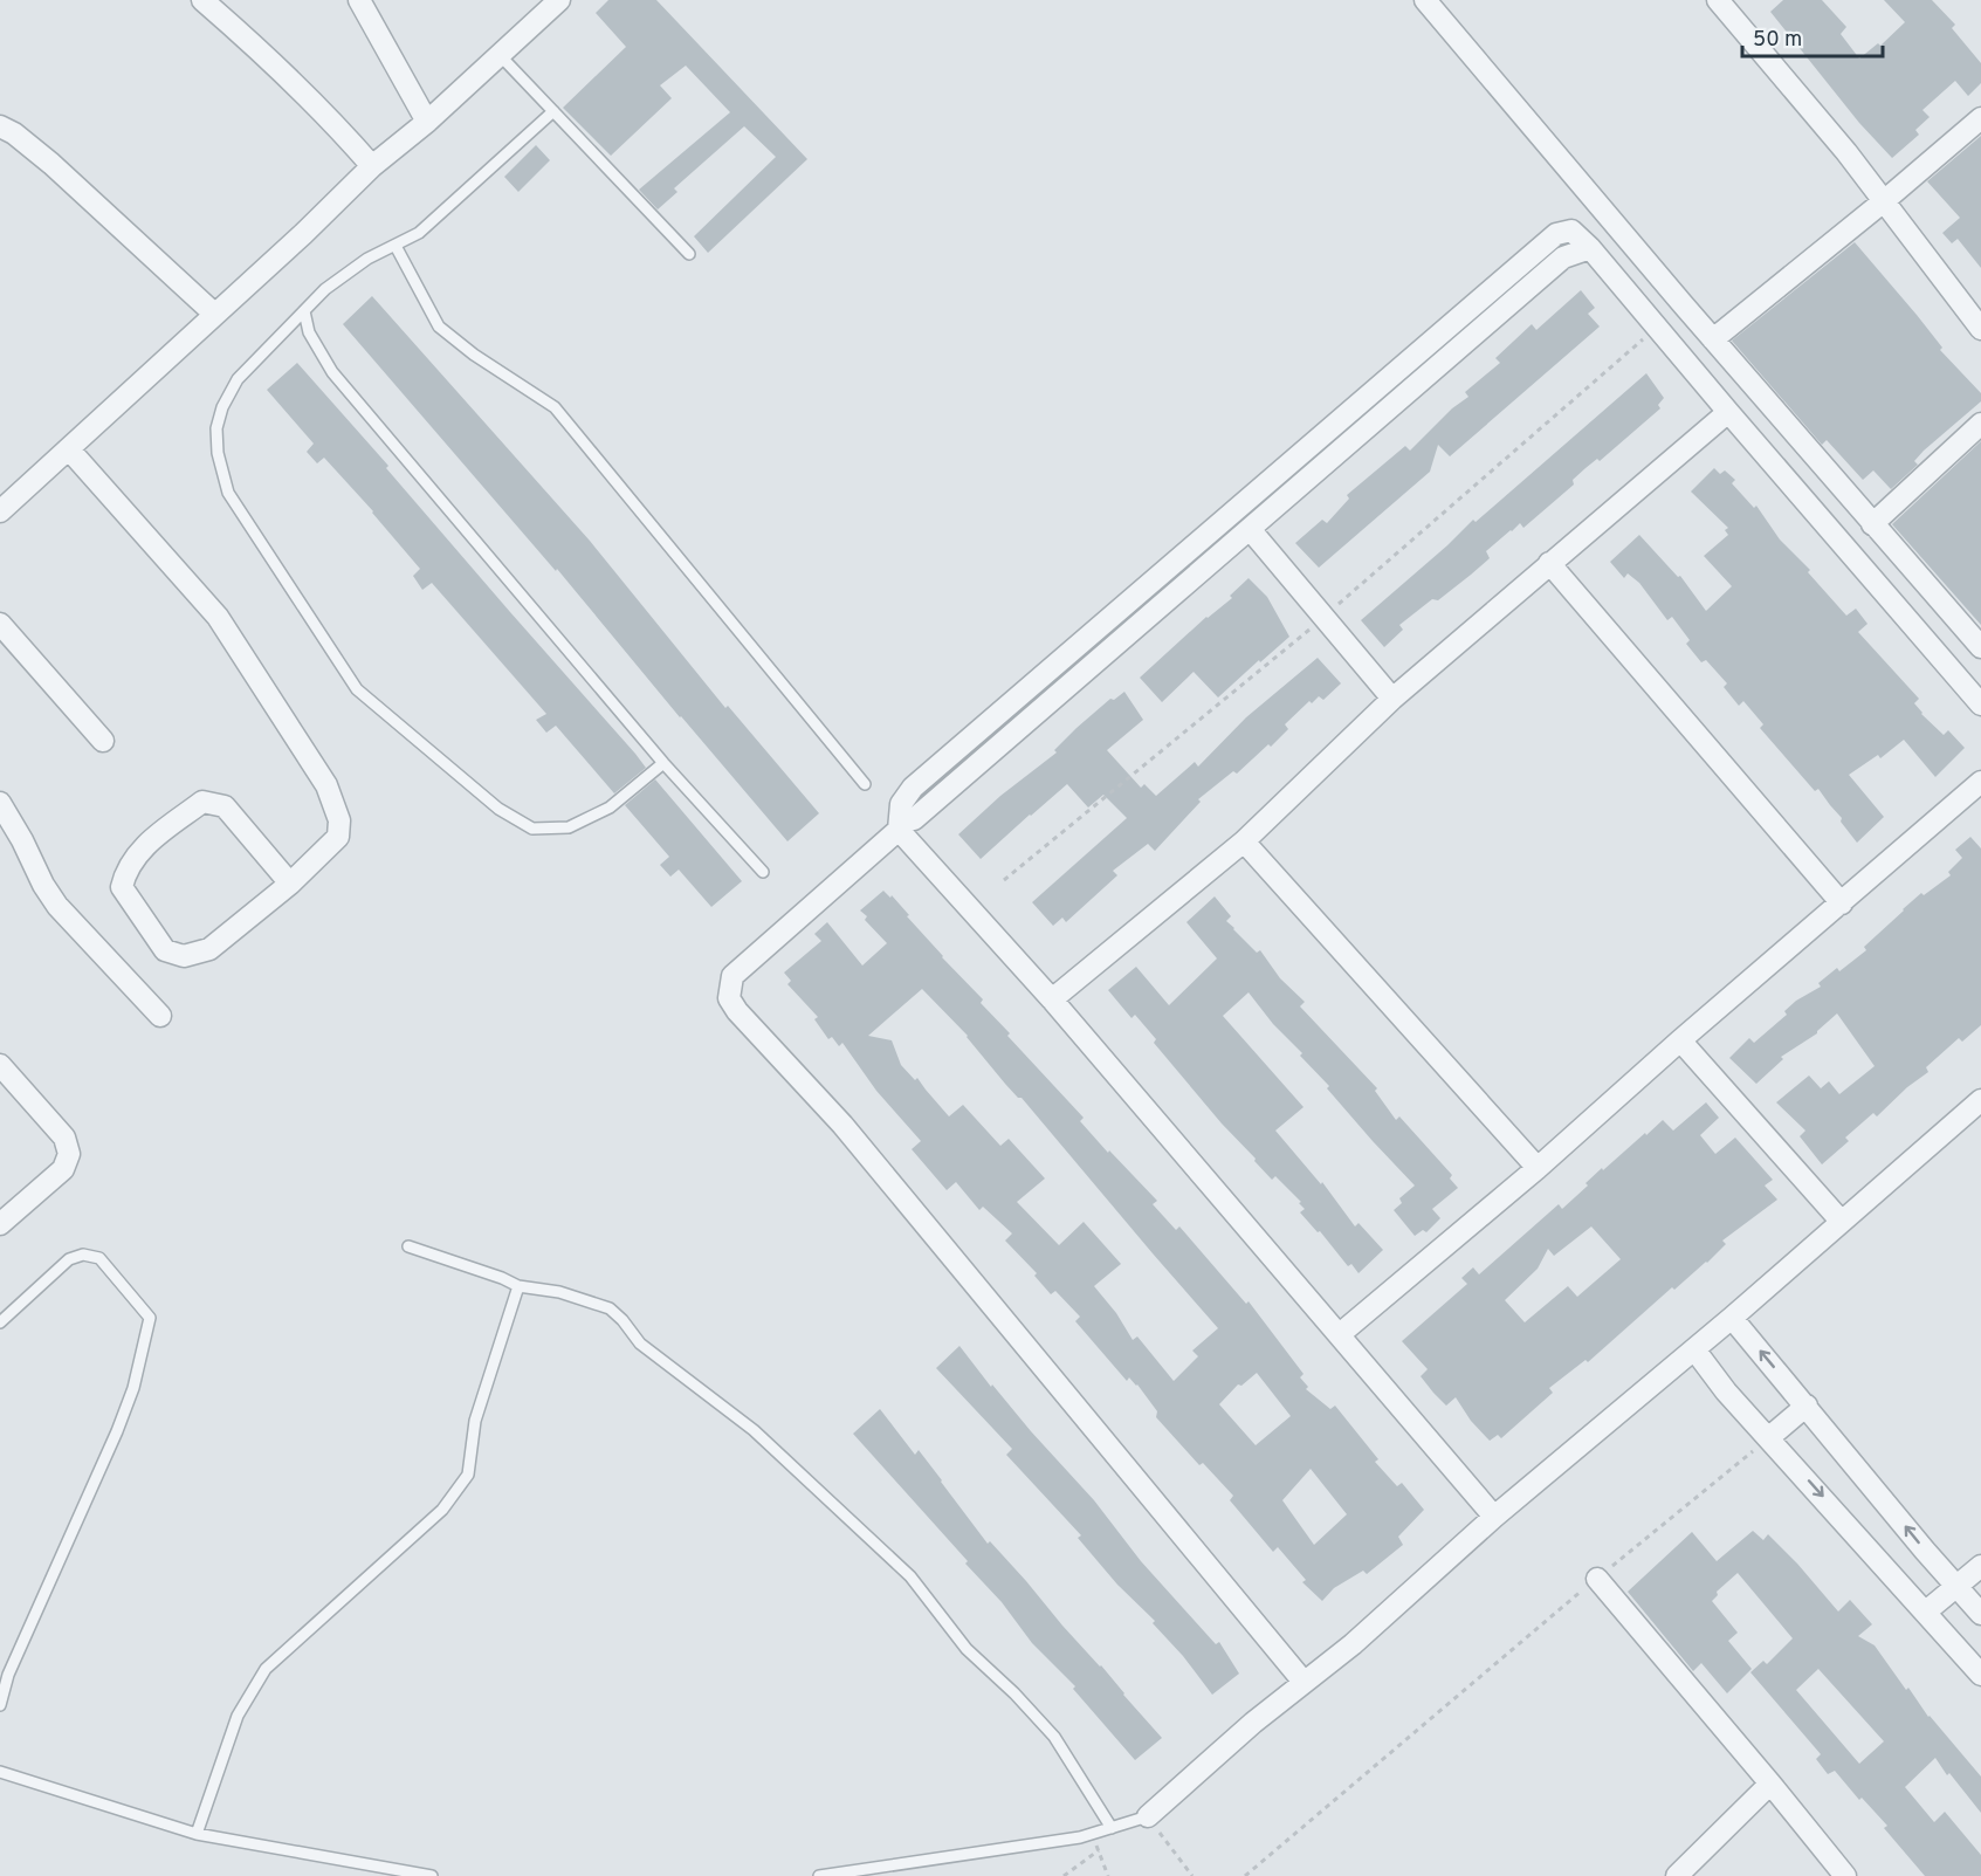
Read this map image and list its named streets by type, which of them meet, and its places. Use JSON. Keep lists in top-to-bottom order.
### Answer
{
  "scale_bar": "50 m"
}
